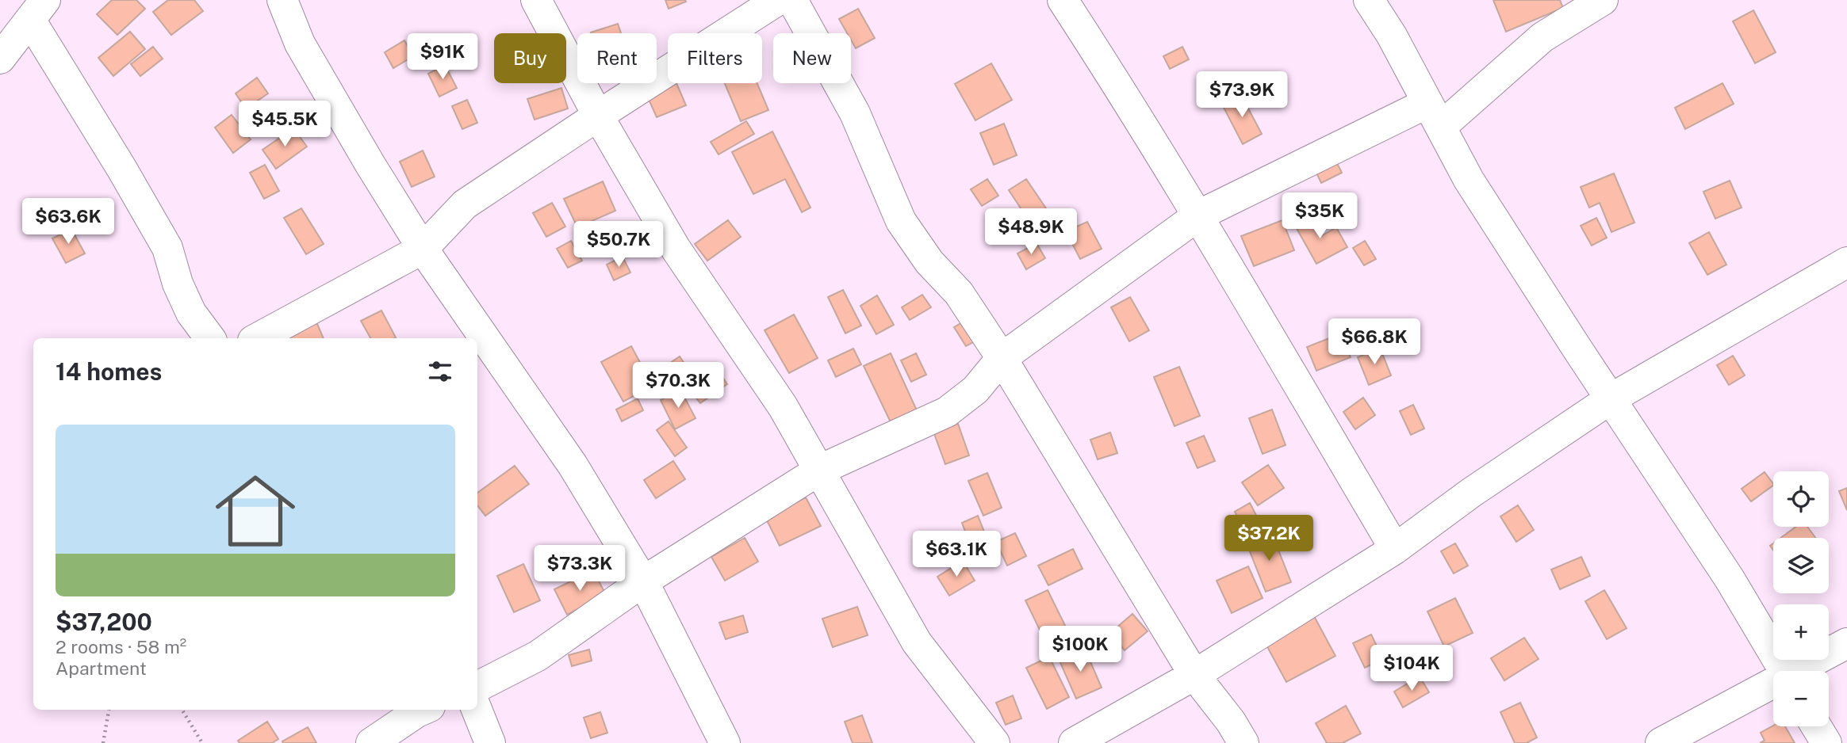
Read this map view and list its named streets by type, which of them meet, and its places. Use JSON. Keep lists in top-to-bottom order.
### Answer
{
  "page": {
    "price": [
      "$91K",
      "$73.9K",
      "$45.5K",
      "$35K",
      "$63.6K",
      "$48.9K",
      "$50.7K",
      "$66.8K",
      "$70.3K",
      "$37.2K",
      "$63.1K",
      "$73.3K",
      "$100K",
      "$104K"
    ],
    "chip": [
      "Buy",
      "Rent",
      "Filters",
      "New"
    ],
    "heading": "14 homes",
    "list": [
      {
        "name": "$37,200",
        "note": "2 rooms · 58 m² · Apartment"
      }
    ],
    "map_buttons": ["+", "−"]
  }
}
